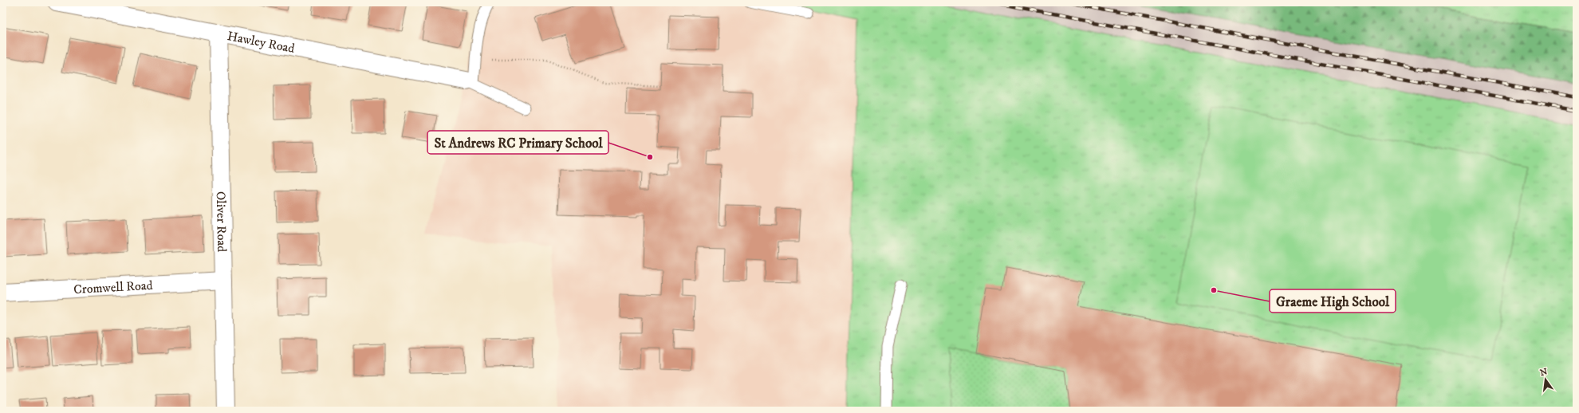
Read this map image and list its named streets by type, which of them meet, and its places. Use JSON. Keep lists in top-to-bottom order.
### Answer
{
  "streets": {
    "street": ["Hawley Road", "Oliver Road", "Cromwell Road"]
  },
  "crossings": [
    ["Hawley Road", "Oliver Road"],
    ["Oliver Road", "Cromwell Road"]
  ],
  "places": ["St Andrews RC Primary School", "Graeme High School"],
  "north": "top"
}
